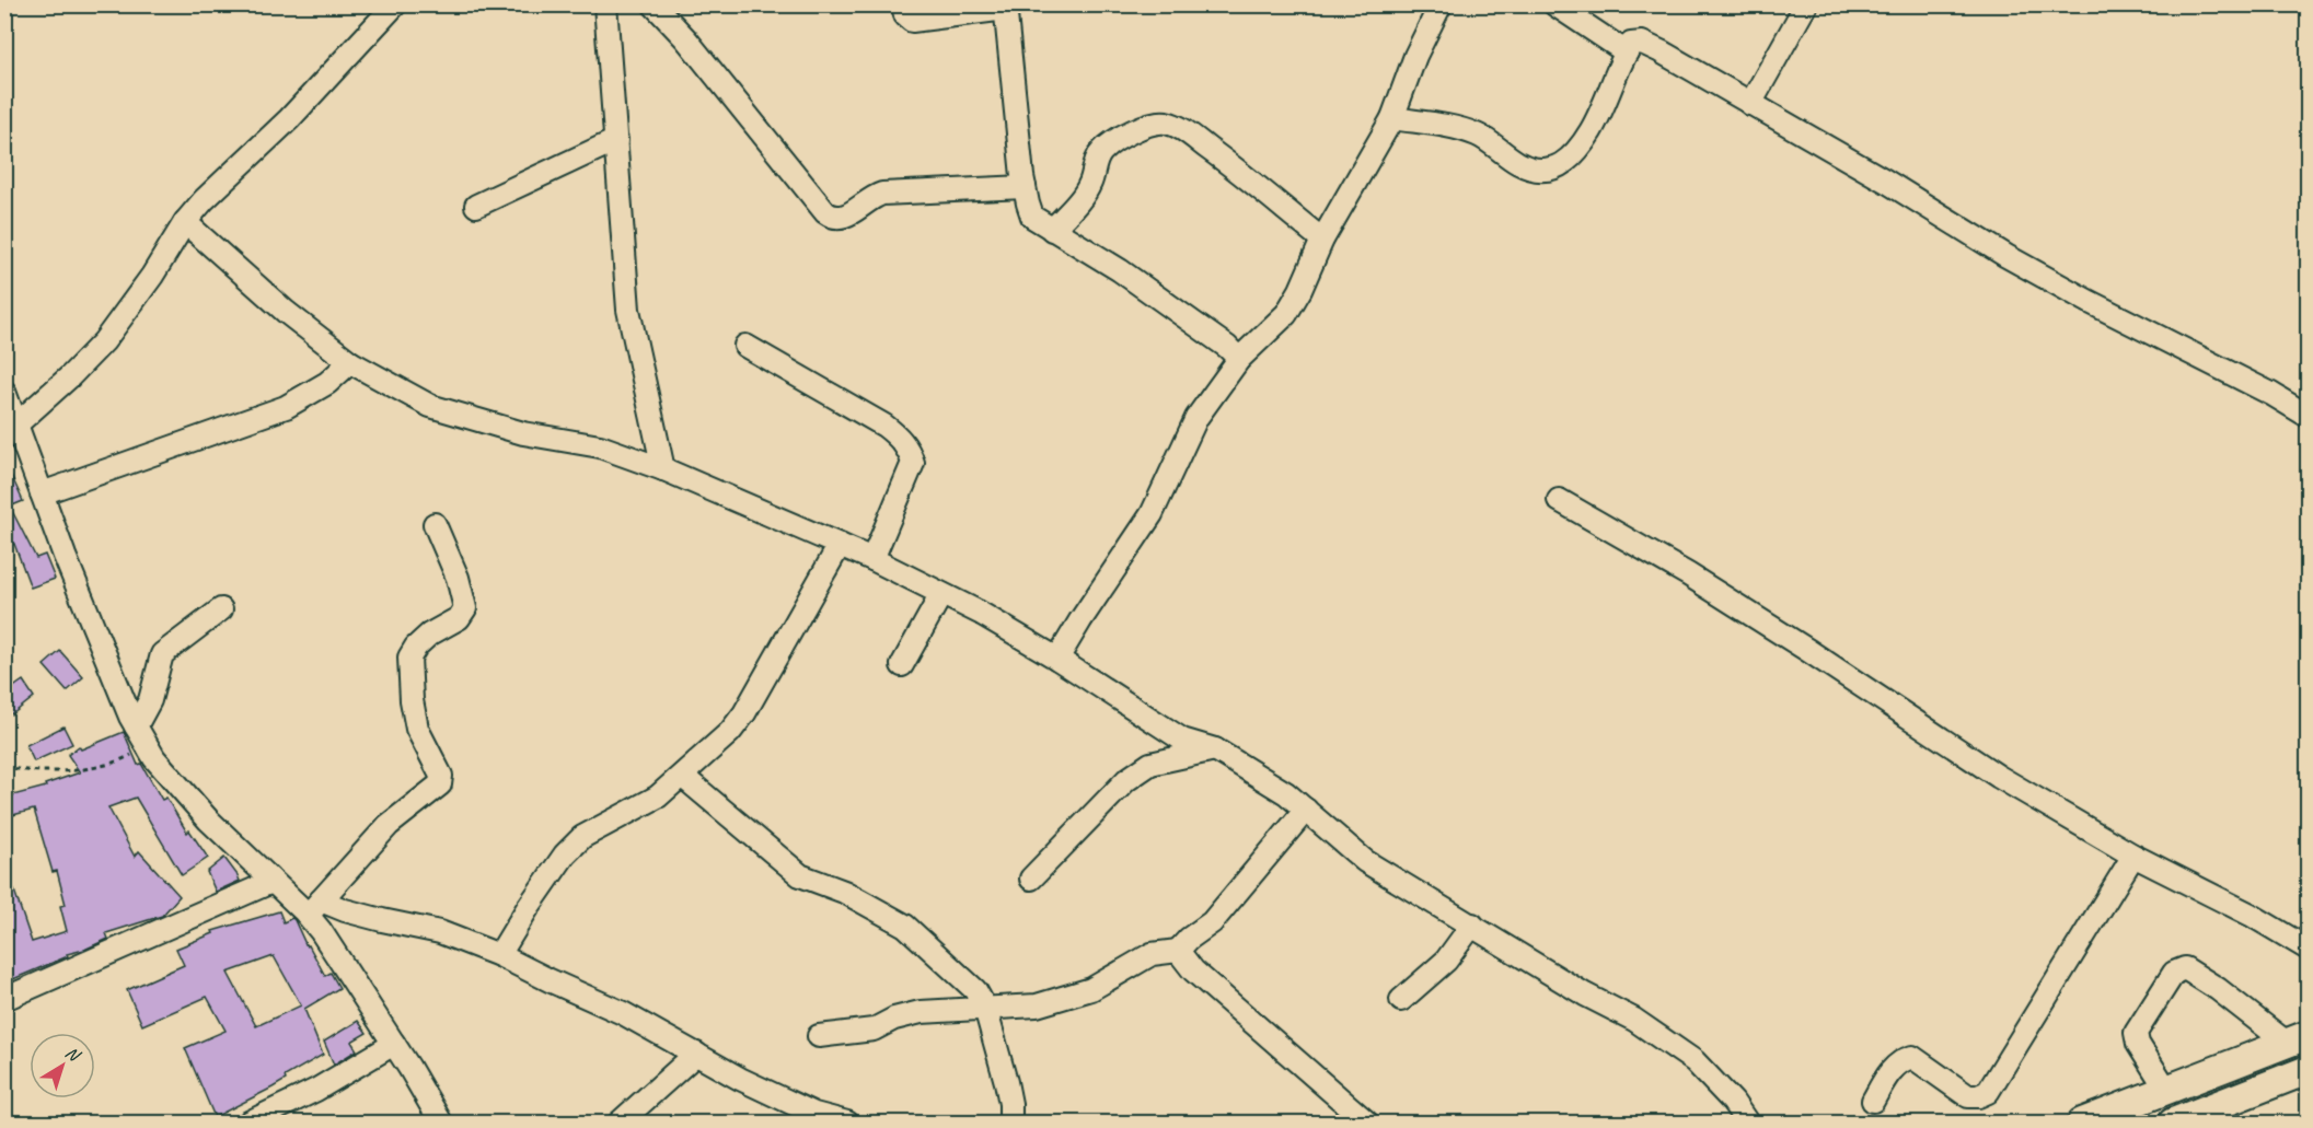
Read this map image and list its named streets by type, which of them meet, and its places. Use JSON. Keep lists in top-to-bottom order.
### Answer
{
  "north": "top right"
}
